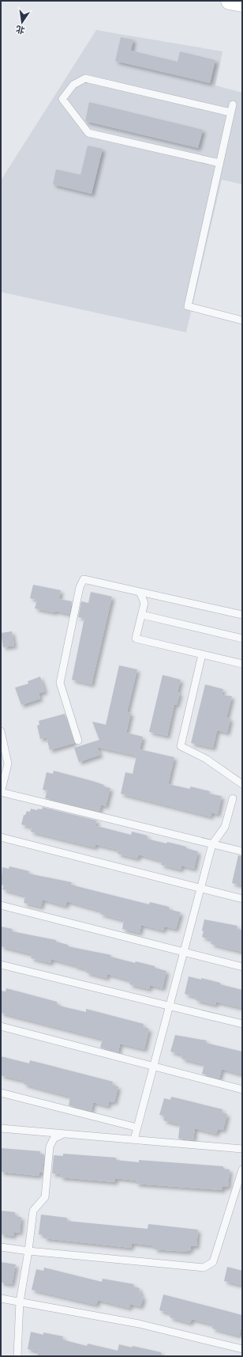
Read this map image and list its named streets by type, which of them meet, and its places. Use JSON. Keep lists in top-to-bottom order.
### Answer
{
  "north": "bottom"
}
